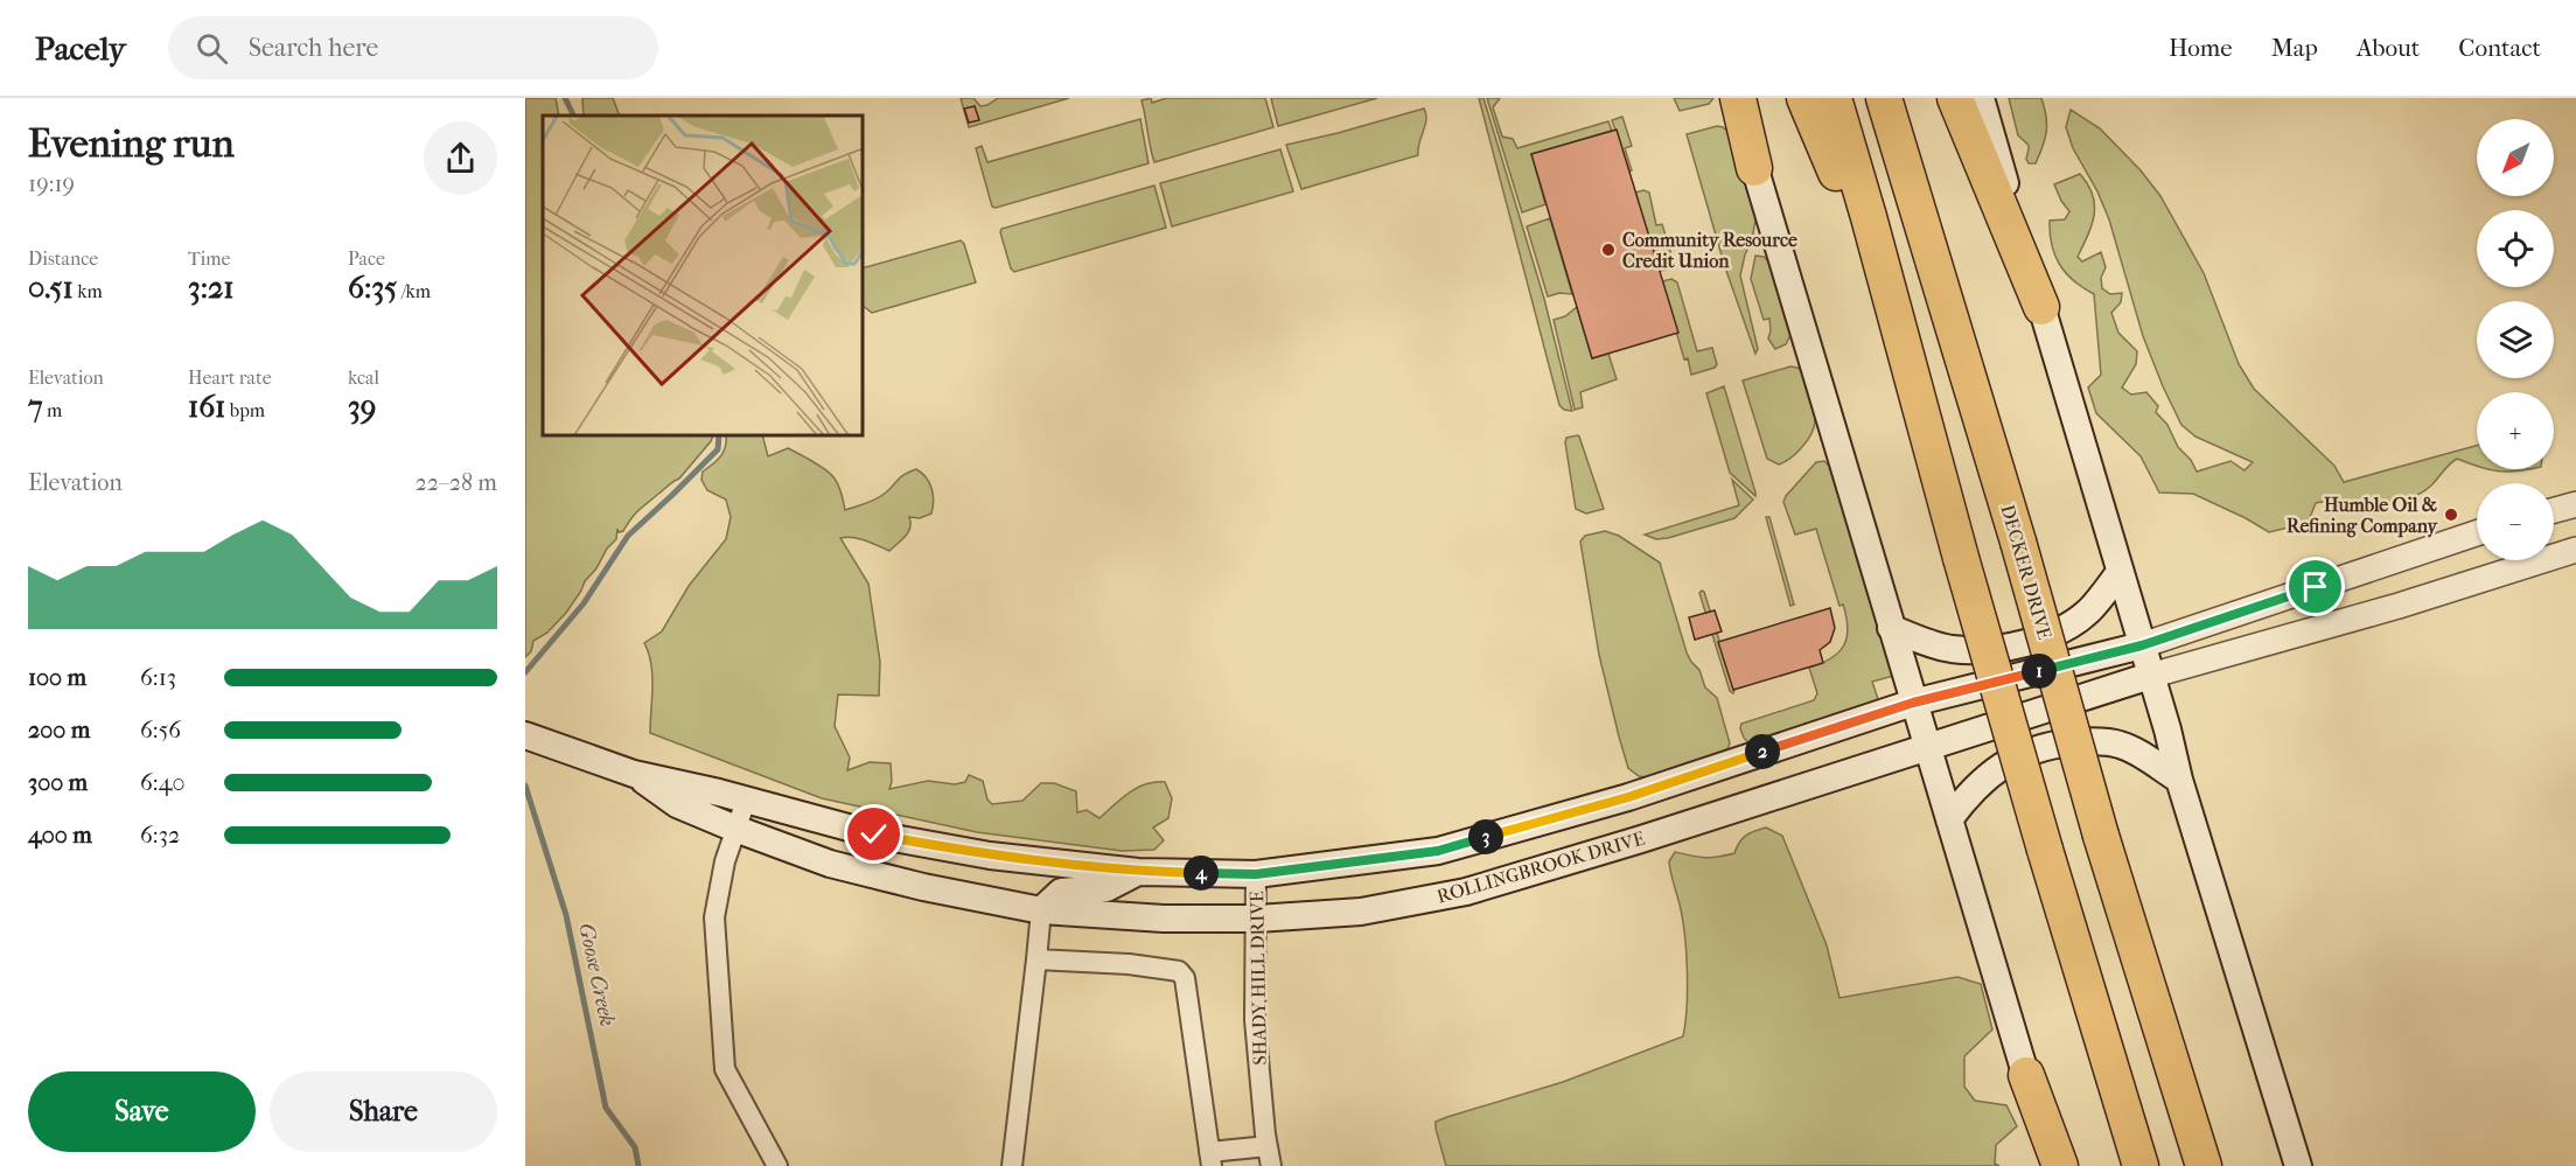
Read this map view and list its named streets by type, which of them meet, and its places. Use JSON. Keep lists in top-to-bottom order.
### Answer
{
  "streets": {
    "highway": ["DECKER DRIVE"],
    "main road": ["ROLLINGBROOK DRIVE"],
    "street": ["SHADY HILL DRIVE"]
  },
  "crossings": [
    ["ROLLINGBROOK DRIVE", "SHADY HILL DRIVE"]
  ],
  "water": ["Goose Creek"],
  "places": ["Community Resource Credit Union", "Humble Oil & Refining Company"],
  "north": "bottom left",
  "page": {
    "header": "Pacely",
    "search": "Search here",
    "nav": [
      "Home",
      "Map",
      "About",
      "Contact"
    ],
    "heading": ["Evening run", "19:19"],
    "map_buttons": ["+", "−"],
    "stats": [
      ["Distance", "0.51 km"],
      ["Time", "3:21"],
      ["Pace", "6:35 /km"],
      ["Elevation", "7 m"],
      ["Heart rate", "161 bpm"],
      ["kcal", "39"]
    ],
    "chart": ["Elevation", "22–28 m"],
    "list": [
      {
        "name": "100 m",
        "note": "6:13"
      },
      {
        "name": "200 m",
        "note": "6:56"
      },
      {
        "name": "300 m",
        "note": "6:40"
      },
      {
        "name": "400 m",
        "note": "6:32"
      }
    ],
    "pins": [
      "1",
      "2",
      "3",
      "4"
    ],
    "buttons": ["Save", "Share"]
  }
}
